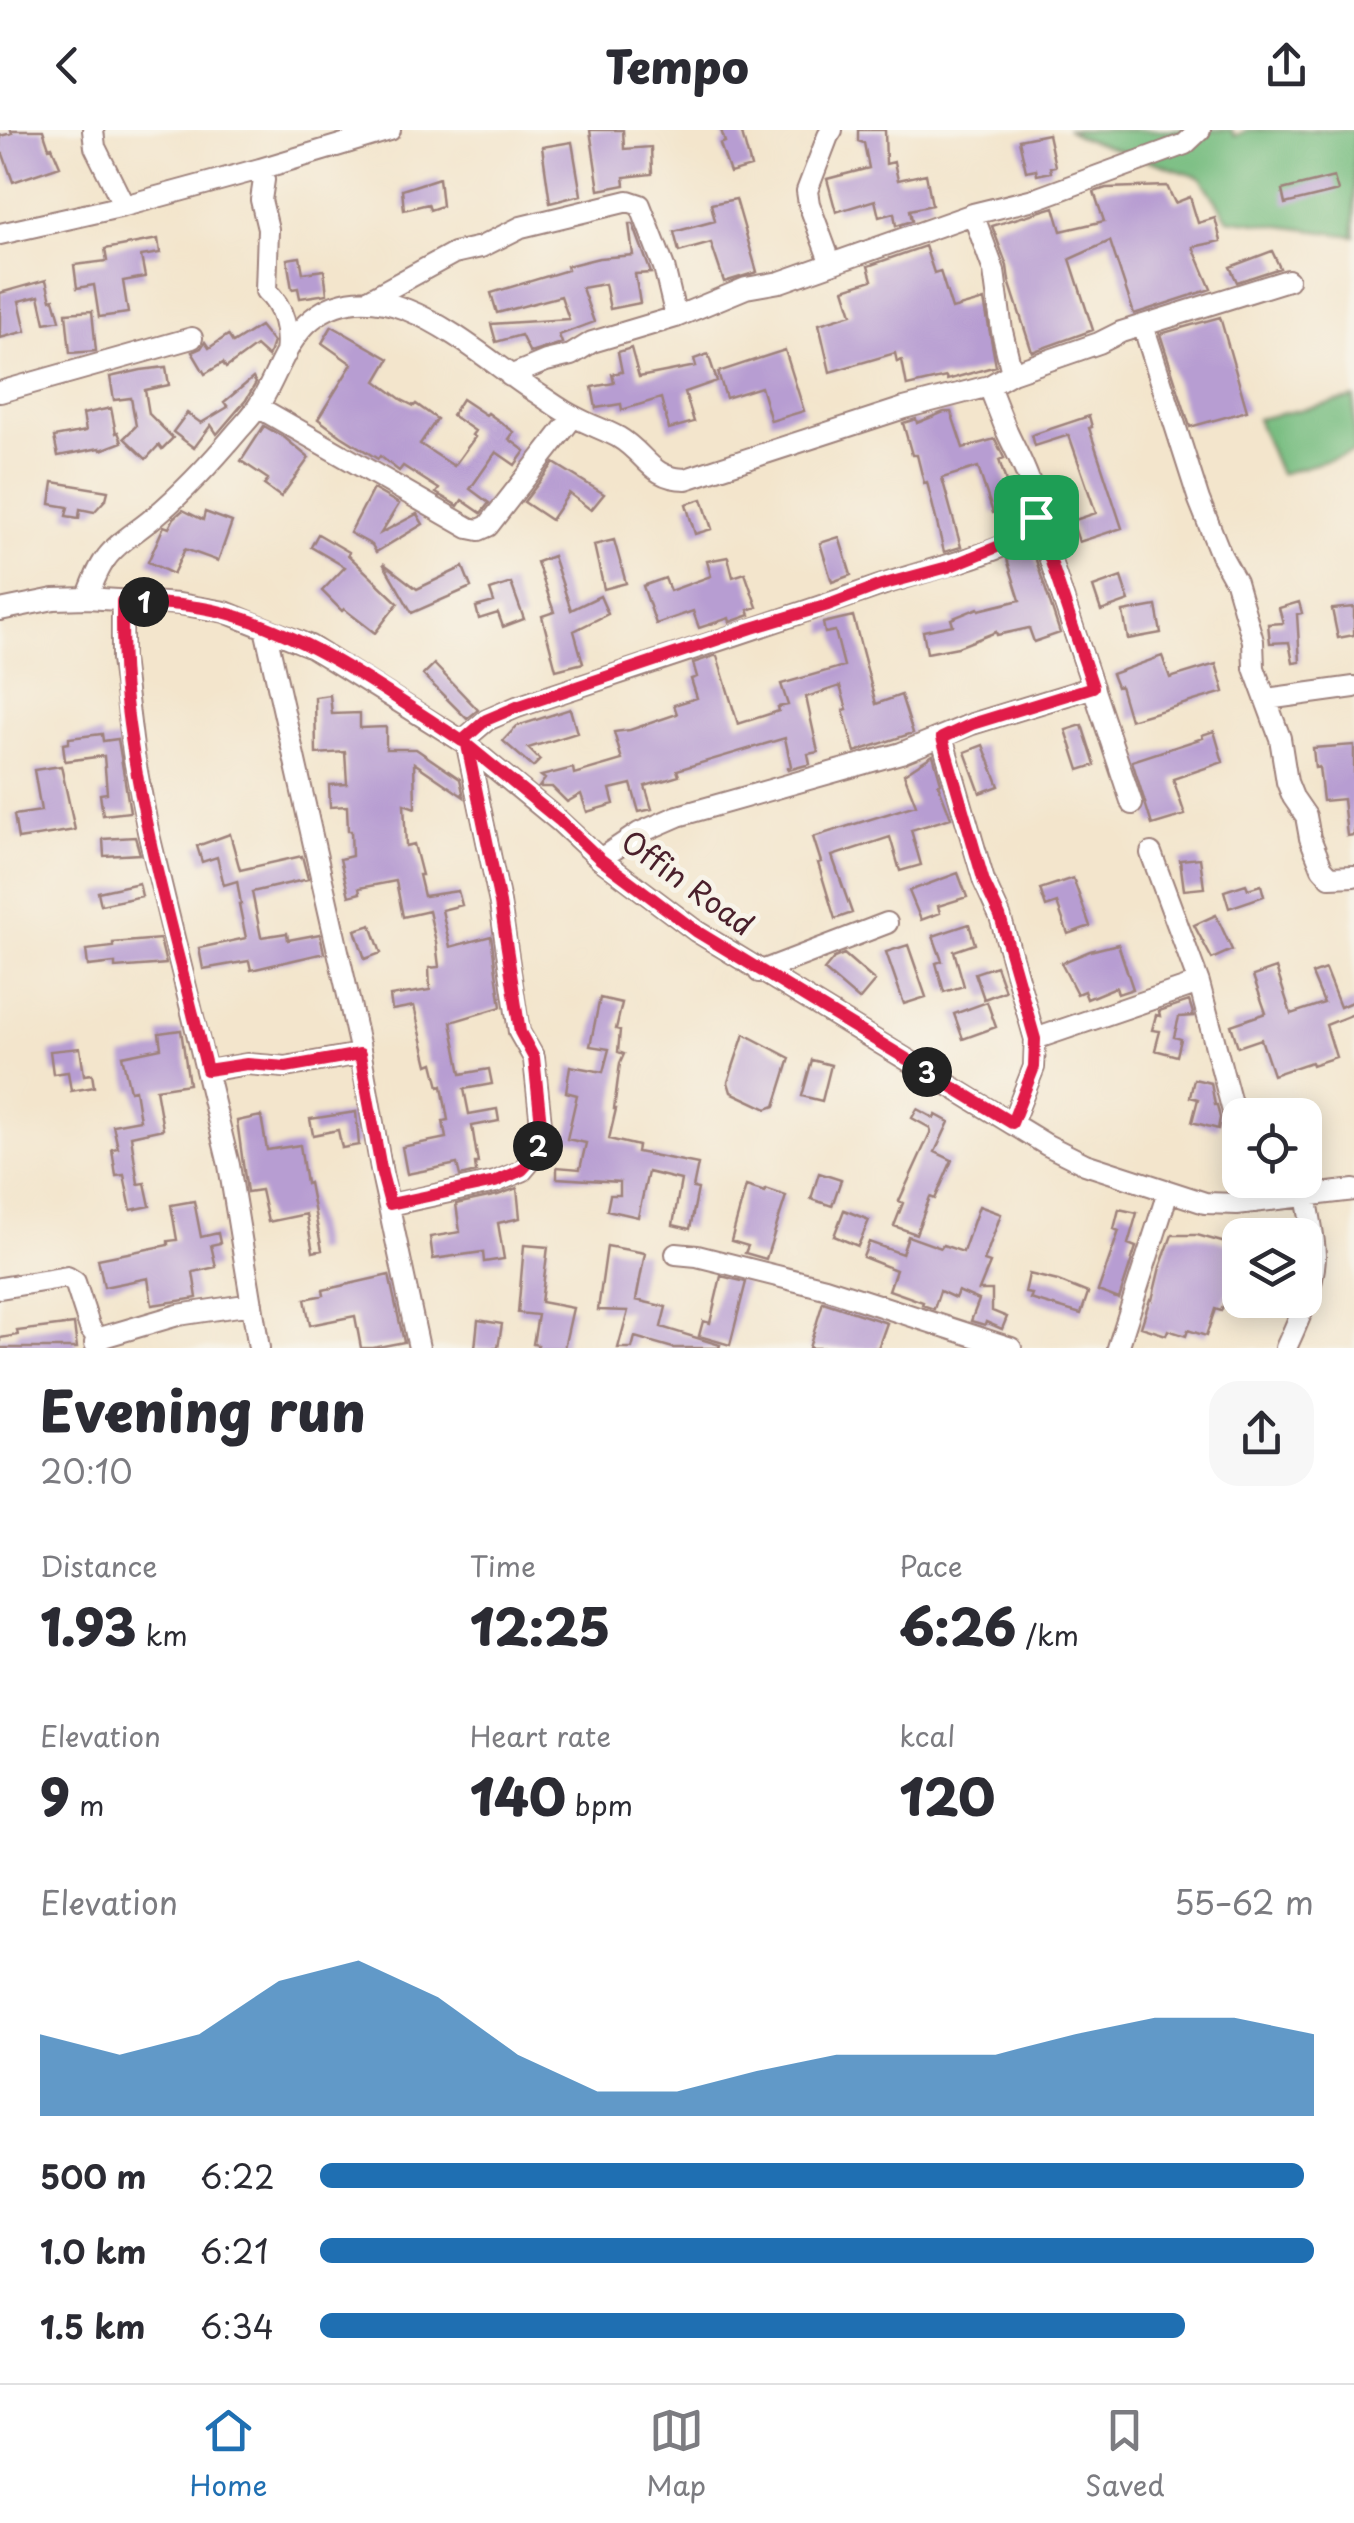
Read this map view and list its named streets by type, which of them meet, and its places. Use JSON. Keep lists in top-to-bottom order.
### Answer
{
  "streets": {
    "street": ["Offin Road"]
  },
  "page": {
    "header": "Tempo",
    "pins": ["1", "3", "2"],
    "heading": ["Evening run", "20:10"],
    "stats": [
      ["Distance", "1.93 km"],
      ["Time", "12:25"],
      ["Pace", "6:26 /km"],
      ["Elevation", "9 m"],
      ["Heart rate", "140 bpm"],
      ["kcal", "120"]
    ],
    "chart": ["Elevation", "55–62 m"],
    "list": [
      {
        "name": "500 m",
        "note": "6:22"
      },
      {
        "name": "1.0 km",
        "note": "6:21"
      },
      {
        "name": "1.5 km",
        "note": "6:34"
      }
    ],
    "tabs": ["Home", "Map", "Saved"]
  }
}
